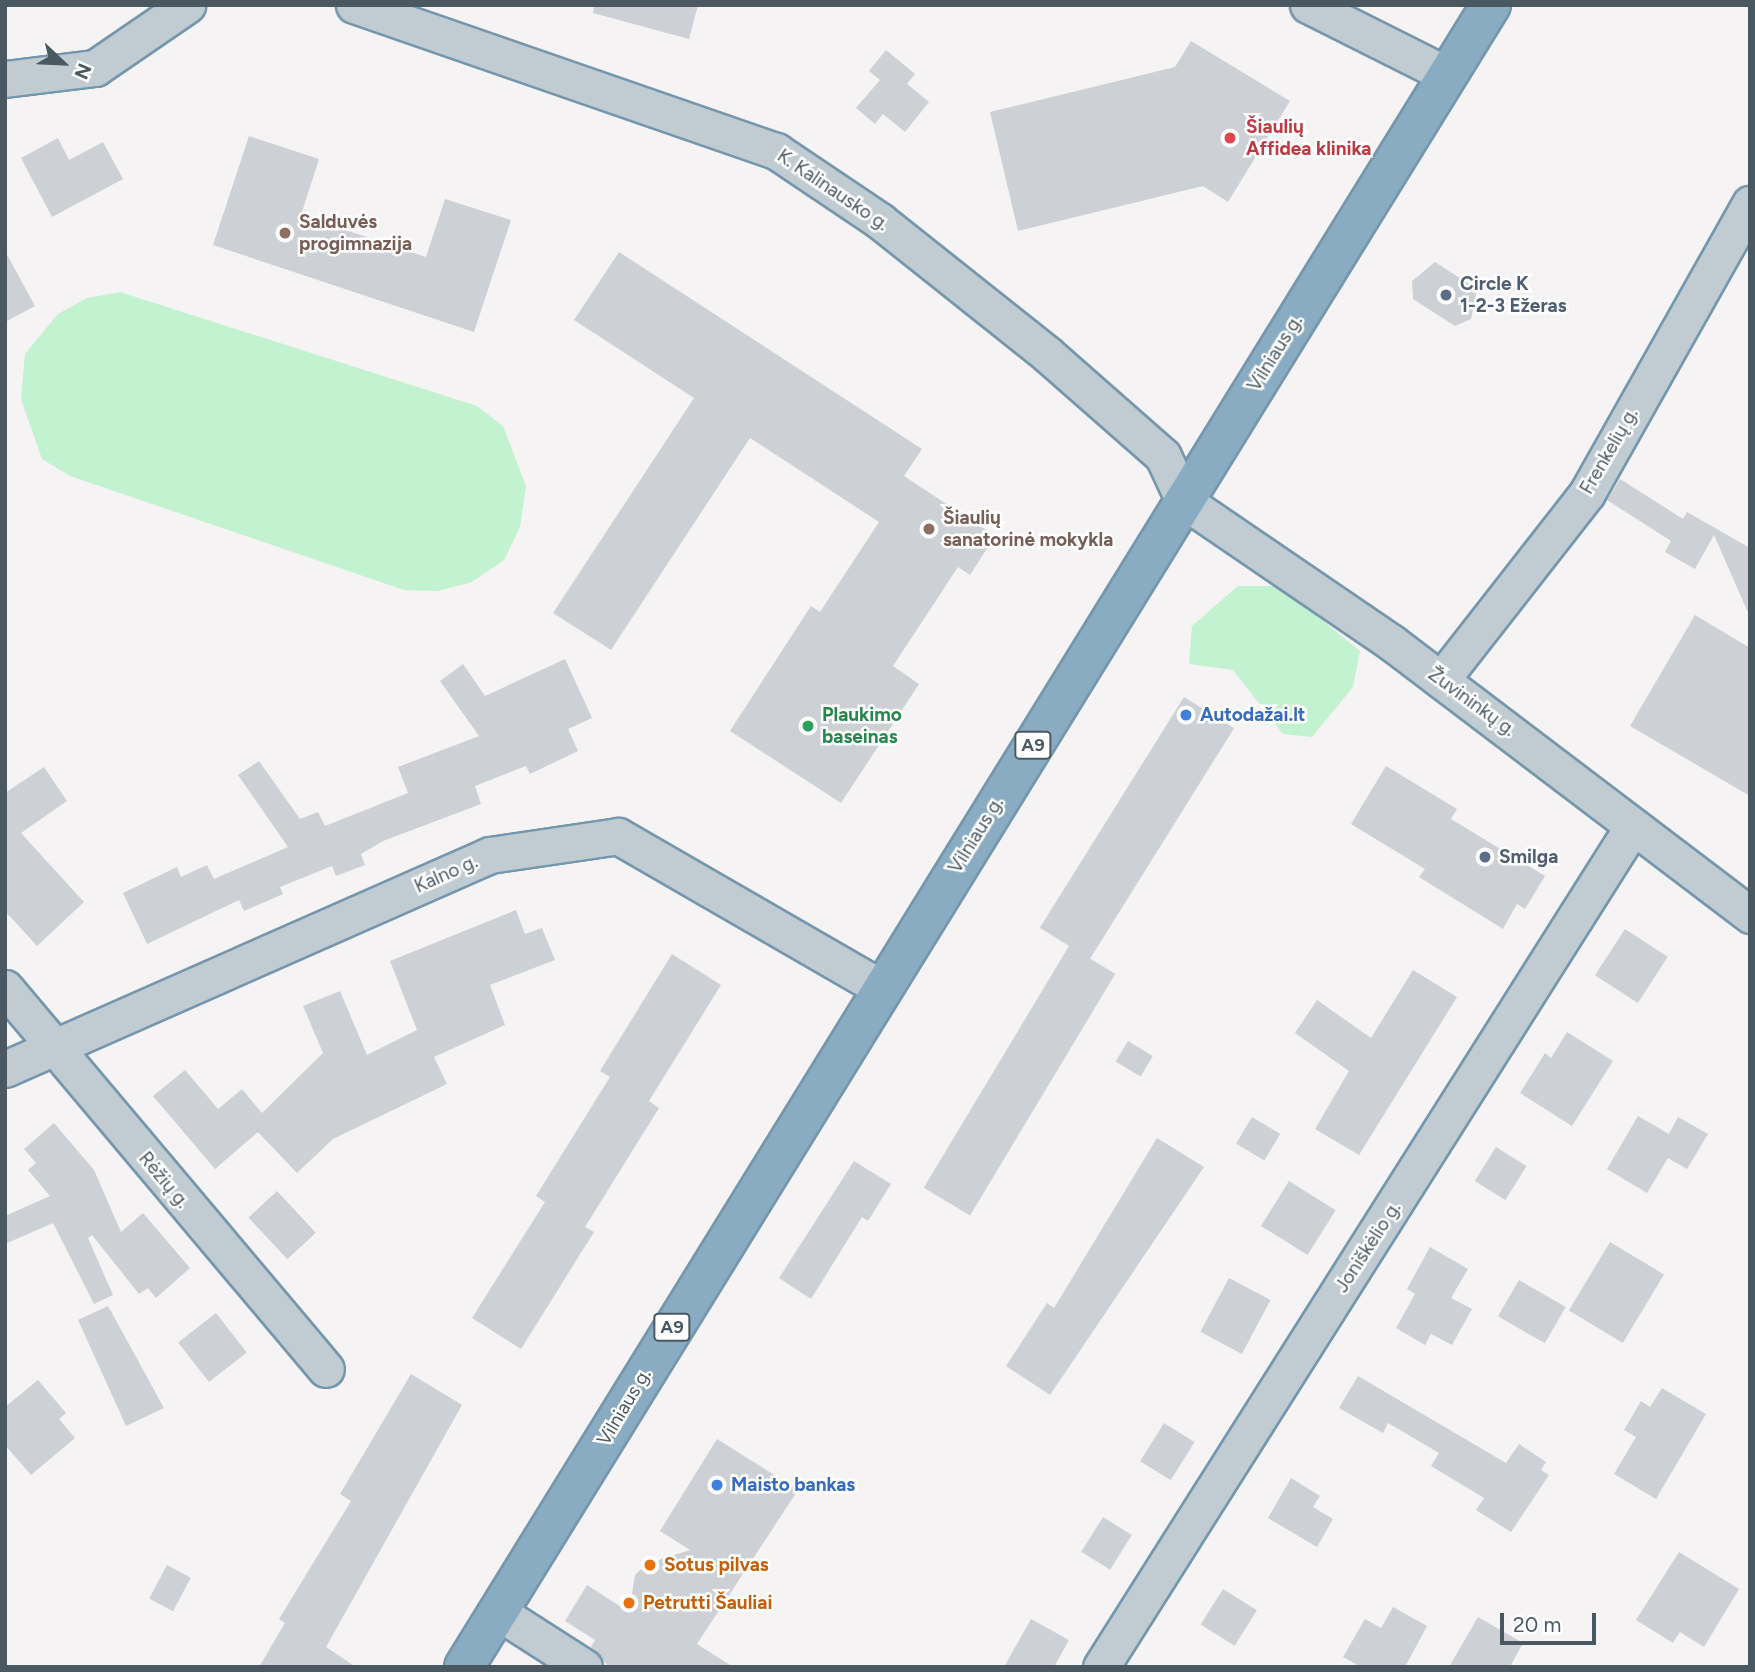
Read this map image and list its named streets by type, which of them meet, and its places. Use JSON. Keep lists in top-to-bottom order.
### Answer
{
  "streets": {
    "highway": ["Vilniaus g.", "A9"],
    "street": [
      "K. Kalinausko g.",
      "Frenkelių g.",
      "Žuvininkų g.",
      "Kalno g.",
      "Rėžių g.",
      "Joniškėlio g."
    ]
  },
  "crossings": [
    ["K. Kalinausko g.", "Vilniaus g."],
    ["K. Kalinausko g.", "Žuvininkų g."],
    ["Vilniaus g.", "Žuvininkų g."],
    ["Vilniaus g.", "Kalno g."],
    ["Frenkelių g.", "Žuvininkų g."],
    ["Žuvininkų g.", "Joniškėlio g."],
    ["Kalno g.", "Rėžių g."]
  ],
  "places": [
    "Šiaulių Affidea klinika",
    "Salduvės progimnazija",
    "Circle K 1-2-3 Ežeras",
    "Šiaulių sanatorinė mokykla",
    "Autodažai.lt",
    "Plaukimo baseinas",
    "Smilga",
    "Maisto bankas",
    "Sotus pilvas",
    "Petrutti Šauliai"
  ],
  "scale_bar": "20 m",
  "north": "bottom right"
}
